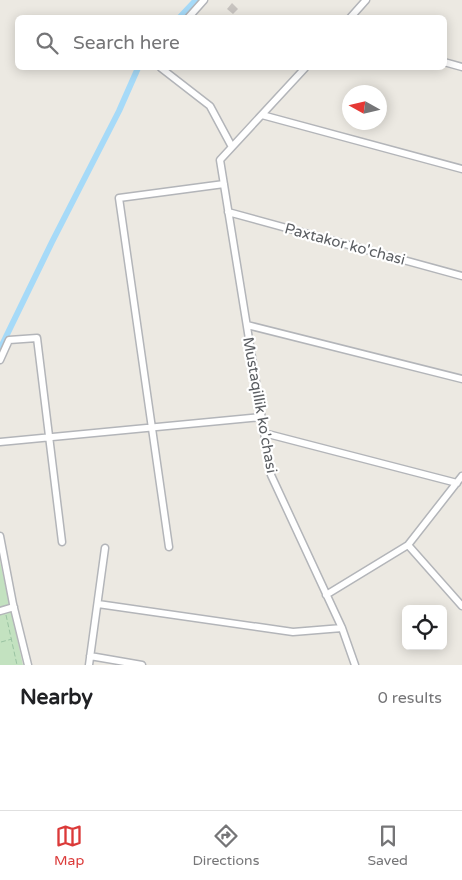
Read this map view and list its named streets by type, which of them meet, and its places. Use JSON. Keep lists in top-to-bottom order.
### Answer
{
  "streets": {
    "street": ["Paxtakor ko'chasi", "Mustaqillik ko'chasi"]
  },
  "crossings": [
    ["Paxtakor ko'chasi", "Mustaqillik ko'chasi"]
  ],
  "north": "left",
  "page": {
    "search": "Search here",
    "heading": ["Nearby", "0 results"],
    "nav": ["Map", "Directions", "Saved"]
  }
}
